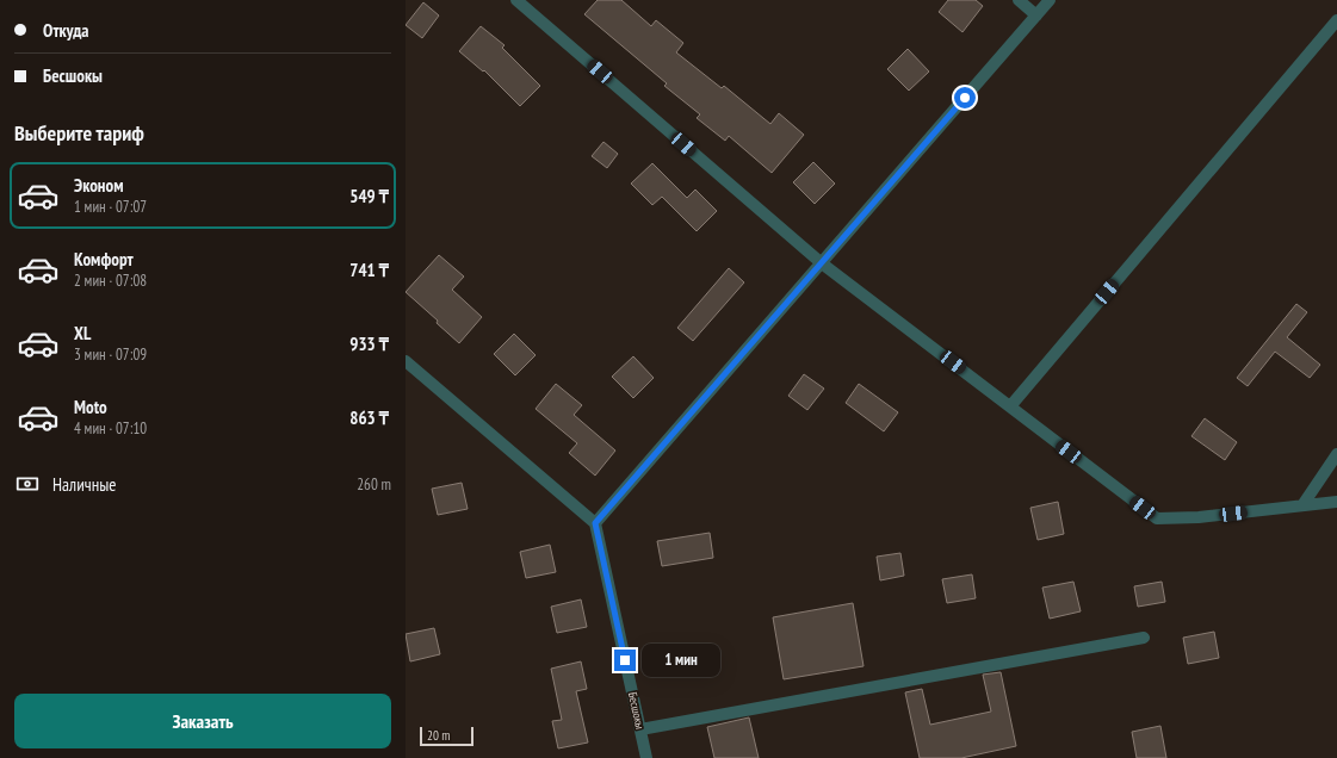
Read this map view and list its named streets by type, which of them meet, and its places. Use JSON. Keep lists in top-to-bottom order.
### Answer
{
  "streets": {
    "street": ["Бесшокы"]
  },
  "scale_bar": "20 m",
  "page": {
    "banner": ["Откуда", "Бесшокы"],
    "heading": "Выберите тариф",
    "list": [
      {
        "name": "Эконом",
        "note": "1 мин · 07:07",
        "value": "549 ₸"
      },
      {
        "name": "Комфорт",
        "note": "2 мин · 07:08",
        "value": "741 ₸"
      },
      {
        "name": "XL",
        "note": "3 мин · 07:09",
        "value": "933 ₸"
      },
      {
        "name": "Moto",
        "note": "4 мин · 07:10",
        "value": "863 ₸"
      }
    ],
    "pay": ["Наличные", "260 m"],
    "bubble": "1 мин",
    "buttons": "Заказать",
    "scale": "20 m"
  }
}
